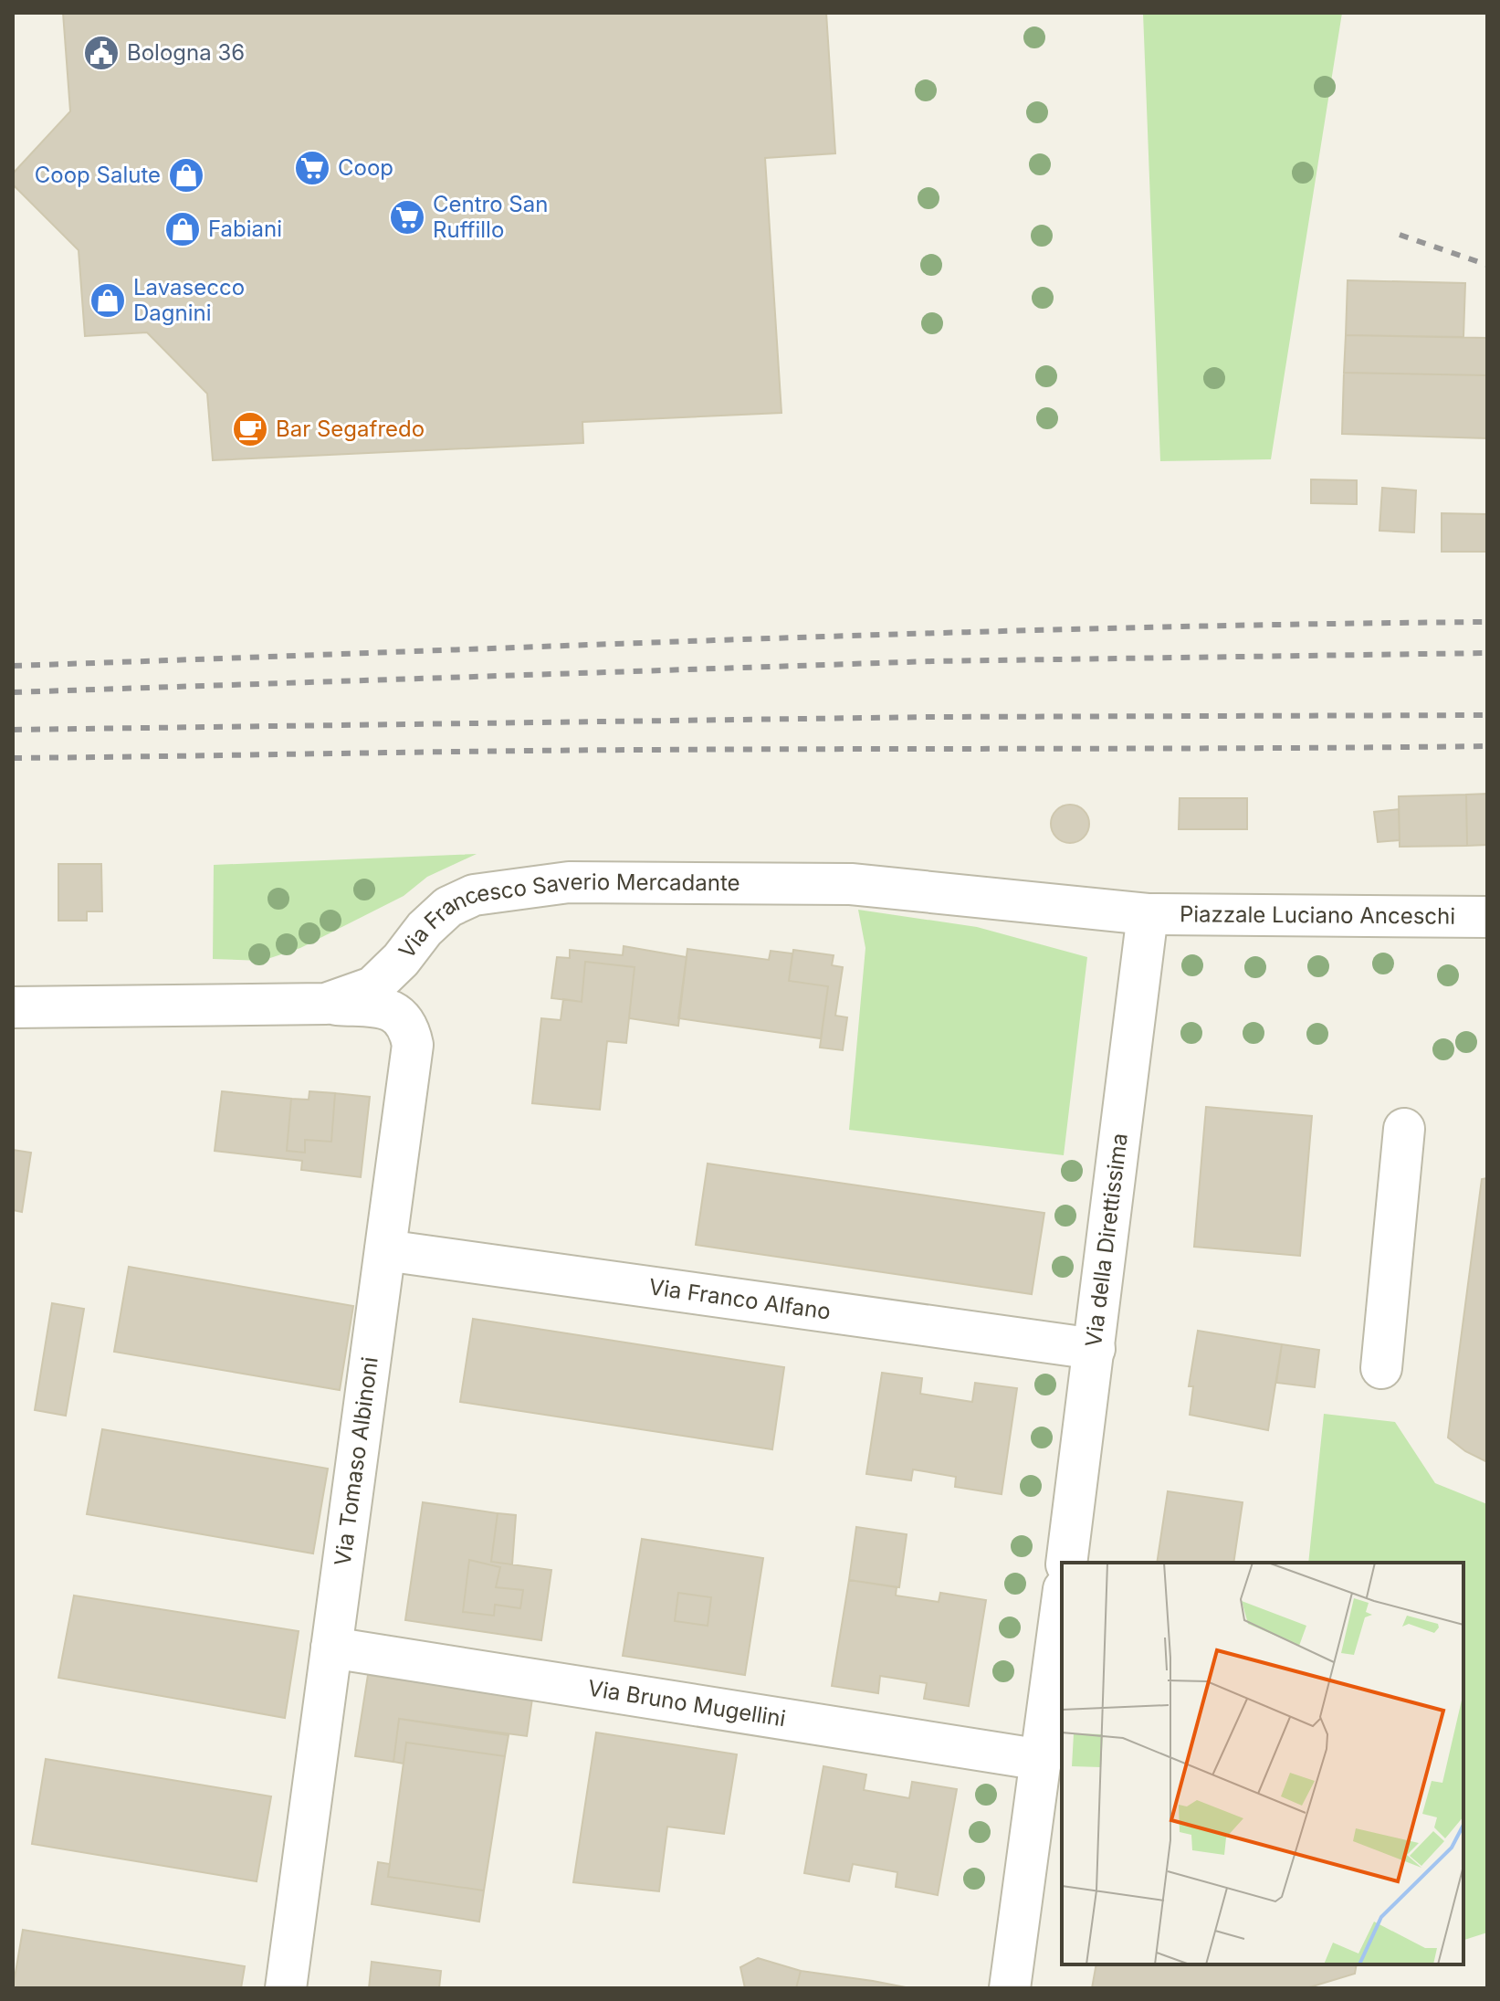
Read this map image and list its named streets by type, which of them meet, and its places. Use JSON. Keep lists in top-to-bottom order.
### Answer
{
  "streets": {
    "street": [
      "Piazzale Luciano Anceschi",
      "Via Francesco Saverio Mercadante",
      "Via della Direttissima",
      "Via Franco Alfano",
      "Via Tomaso Albinoni",
      "Via Bruno Mugellini"
    ]
  },
  "crossings": [
    ["Piazzale Luciano Anceschi", "Via Francesco Saverio Mercadante"],
    ["Piazzale Luciano Anceschi", "Via della Direttissima"],
    ["Via Francesco Saverio Mercadante", "Via della Direttissima"],
    ["Via Francesco Saverio Mercadante", "Via Tomaso Albinoni"],
    ["Via della Direttissima", "Via Franco Alfano"],
    ["Via Franco Alfano", "Via Tomaso Albinoni"],
    ["Via Tomaso Albinoni", "Via Bruno Mugellini"]
  ],
  "places": {
    "public building": ["Bologna 36"],
    "supermarket": ["Coop", "Centro San Ruffillo"],
    "shop": ["Coop Salute", "Fabiani", "Lavasecco Dagnini"],
    "cafe": ["Bar Segafredo"]
  }
}
